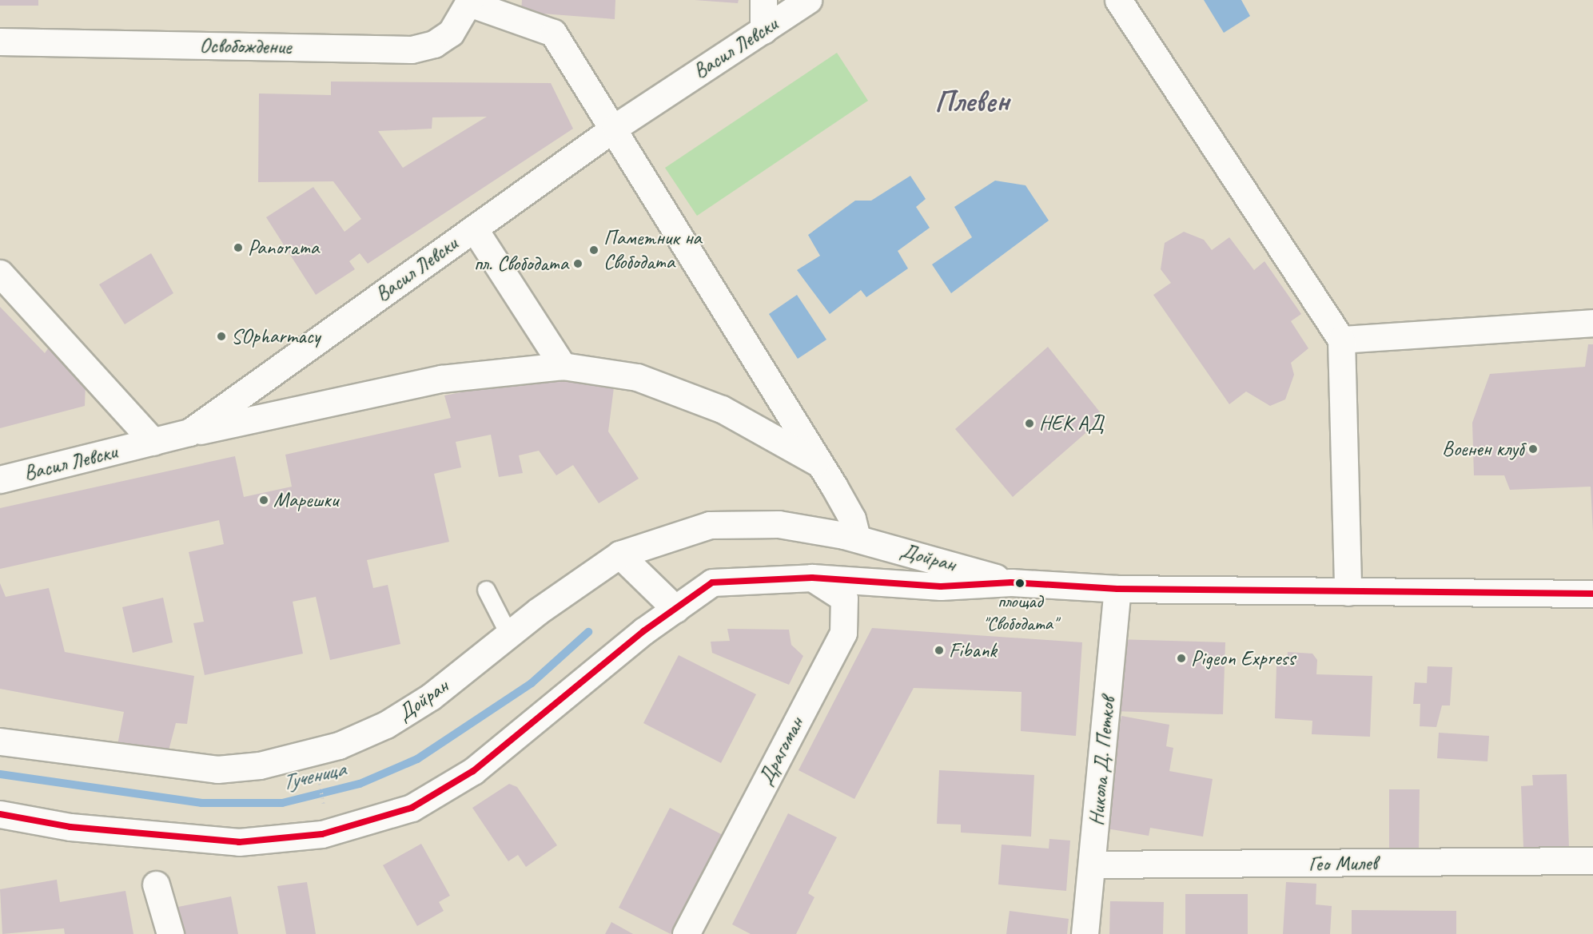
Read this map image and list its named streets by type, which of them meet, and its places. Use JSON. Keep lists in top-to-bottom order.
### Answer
{
  "streets": {
    "street": [
      "Освобождение",
      "Васил Левски",
      "Дойран",
      "Драгоман",
      "Никола Д. Петков",
      "Гео Милев"
    ]
  },
  "crossings": [
    ["Дойран", "Драгоман"],
    ["Дойран", "Никола Д. Петков"],
    ["Никола Д. Петков", "Гео Милев"]
  ],
  "districts": ["Плевен"],
  "water": ["Тученица"],
  "places": [
    "Panorama",
    "Паметник на Свободата",
    "пл. Свободата",
    "SOpharmacy",
    "НЕК АД",
    "Военен клуб",
    "Марешки",
    "площад \"Свободата\"",
    "Fibank",
    "Pigeon Express"
  ]
}
